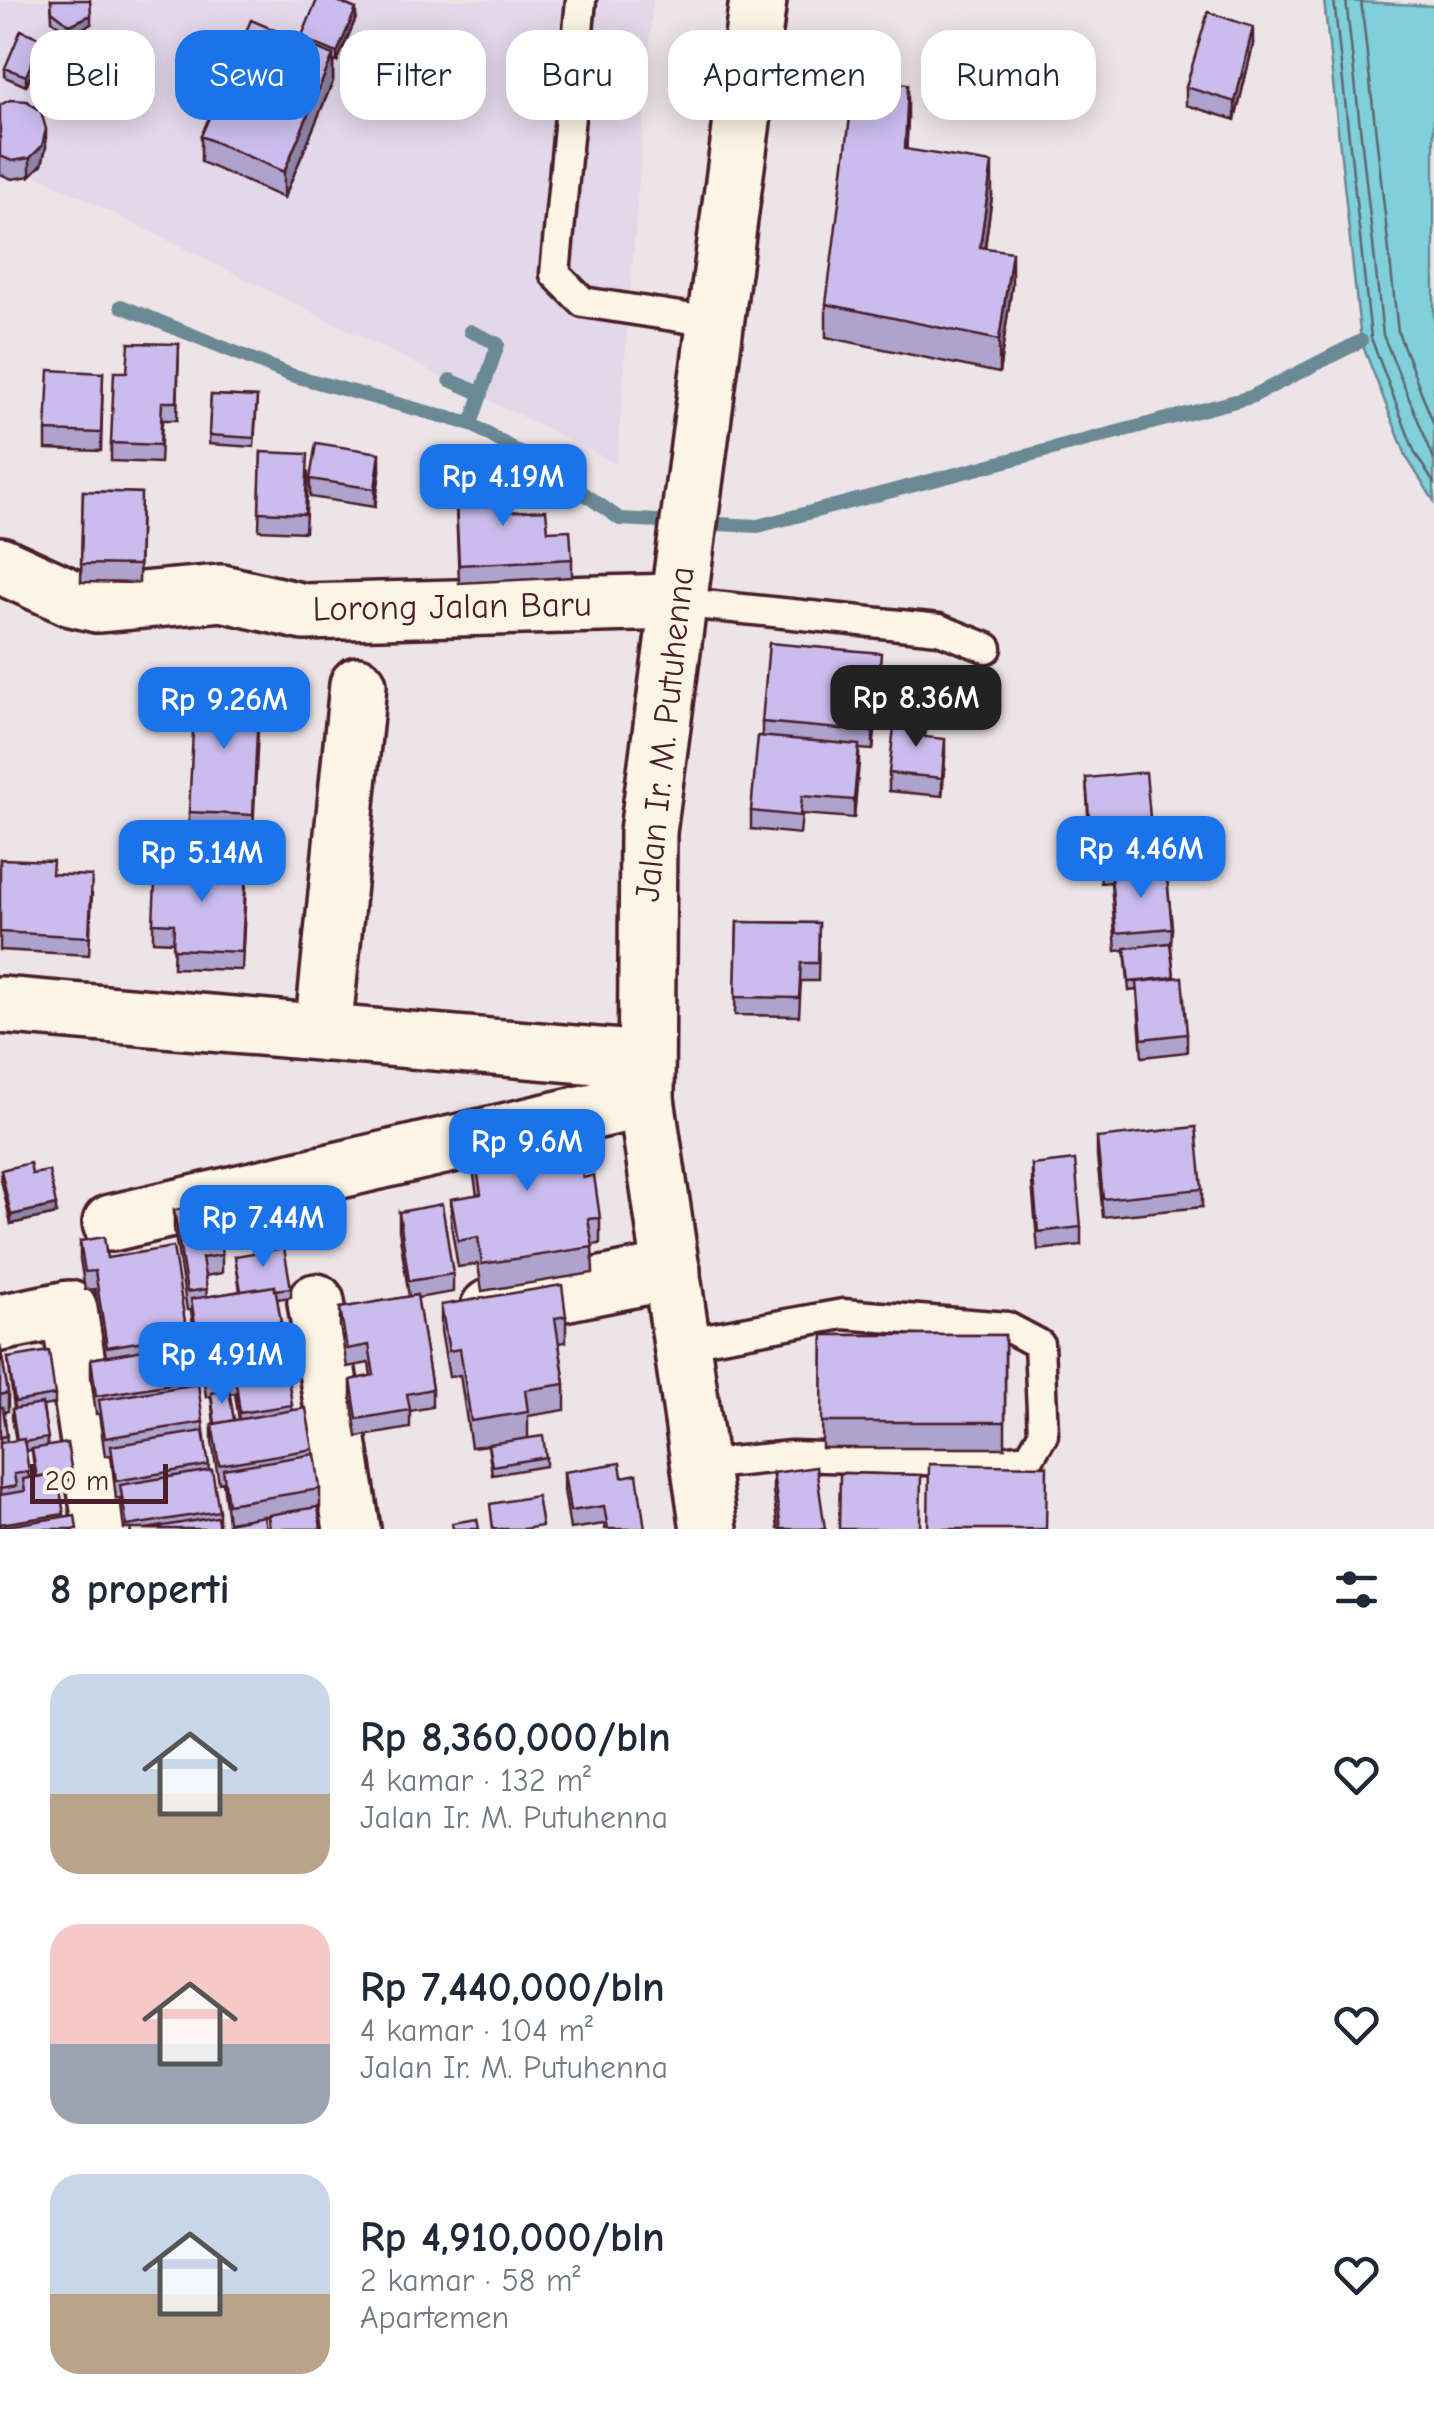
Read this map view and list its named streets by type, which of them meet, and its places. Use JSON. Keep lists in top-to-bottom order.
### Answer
{
  "streets": {
    "main road": ["Lorong Jalan Baru", "Jalan Ir. M. Putuhenna"]
  },
  "crossings": [
    ["Lorong Jalan Baru", "Jalan Ir. M. Putuhenna"]
  ],
  "scale_bar": "20 m",
  "page": {
    "chip": [
      "Beli",
      "Sewa",
      "Filter",
      "Baru",
      "Apartemen",
      "Rumah"
    ],
    "price": [
      "Rp 4.19M",
      "Rp 8.36M",
      "Rp 9.26M",
      "Rp 4.46M",
      "Rp 5.14M",
      "Rp 9.6M",
      "Rp 7.44M",
      "Rp 4.91M"
    ],
    "scale": "20 m",
    "heading": "8 properti",
    "list": [
      {
        "name": "Rp 8,360,000/bln",
        "note": "4 kamar · 132 m² · Jalan Ir. M. Putuhenna"
      },
      {
        "name": "Rp 7,440,000/bln",
        "note": "4 kamar · 104 m² · Jalan Ir. M. Putuhenna"
      },
      {
        "name": "Rp 4,910,000/bln",
        "note": "2 kamar · 58 m² · Apartemen"
      }
    ]
  }
}
